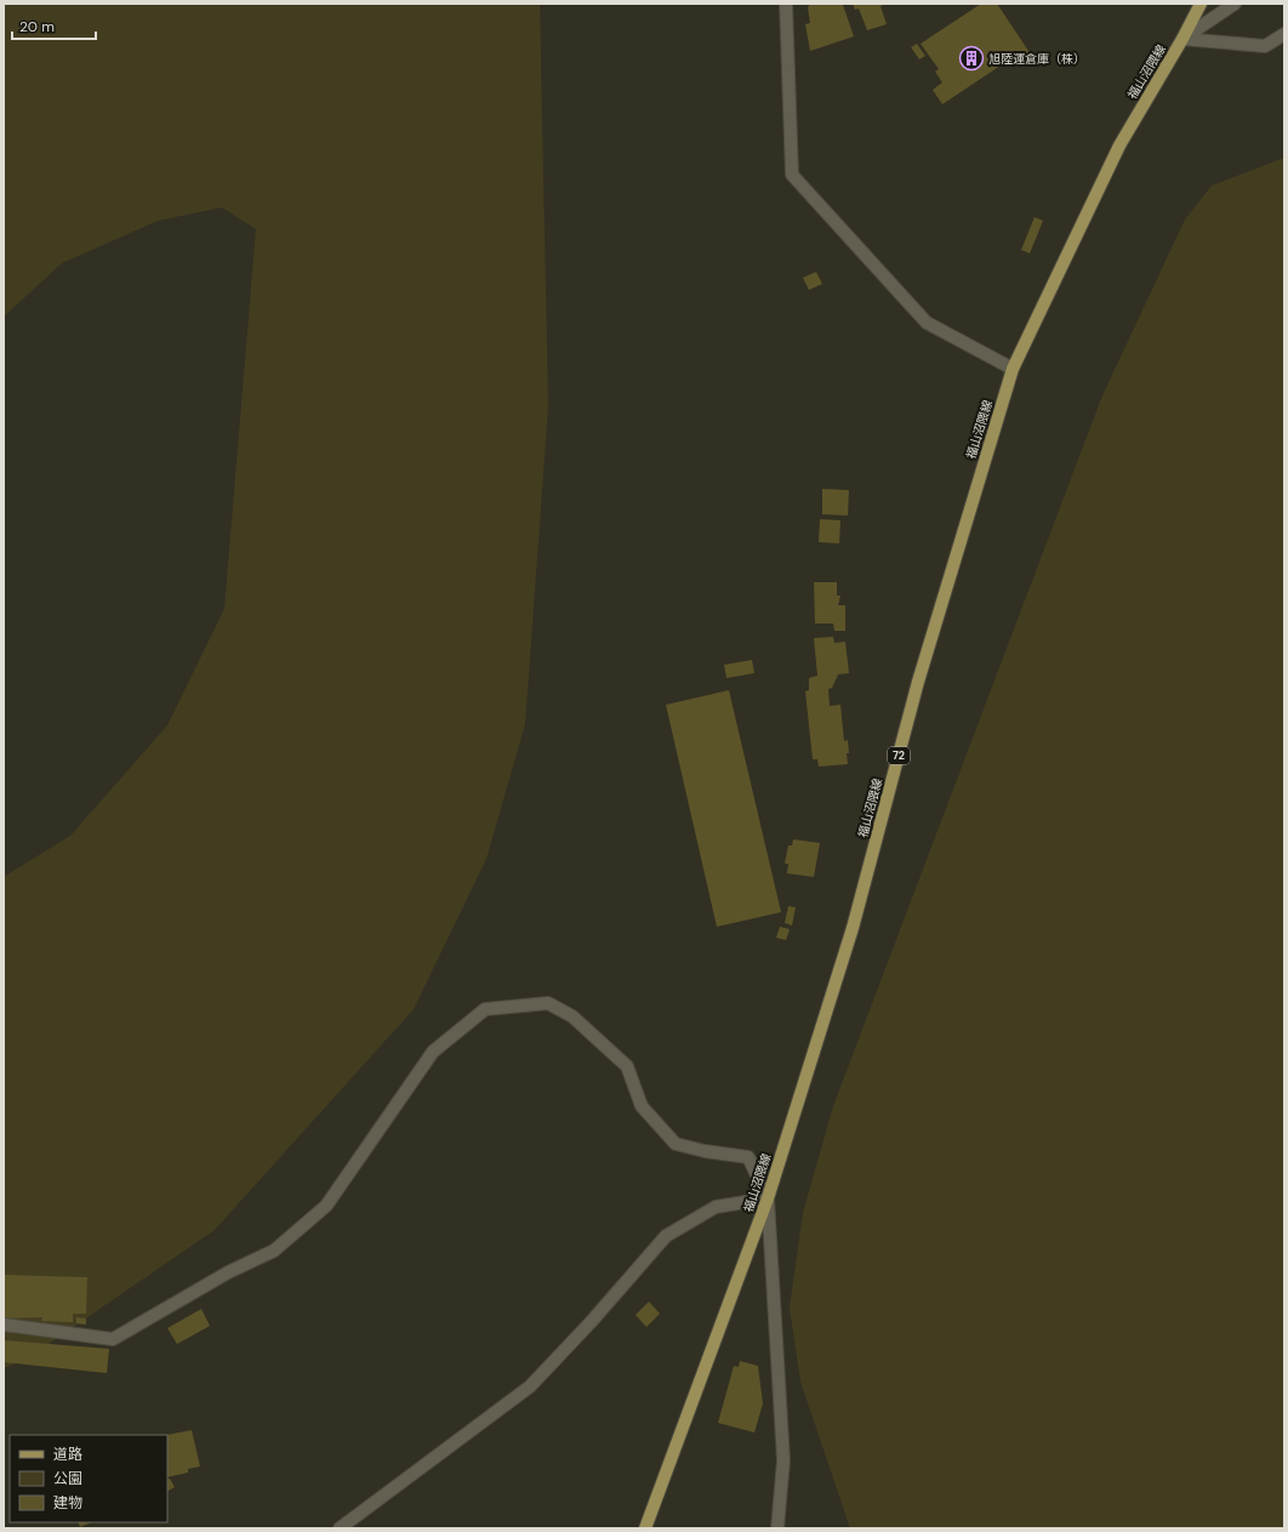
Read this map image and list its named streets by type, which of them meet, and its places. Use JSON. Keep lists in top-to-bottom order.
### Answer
{
  "streets": {
    "main road": ["福山沼隈線", "72"]
  },
  "places": {
    "building": ["旭陸運倉庫（株）"]
  },
  "legend": ["道路", "公園", "建物"],
  "scale_bar": "20 m"
}
